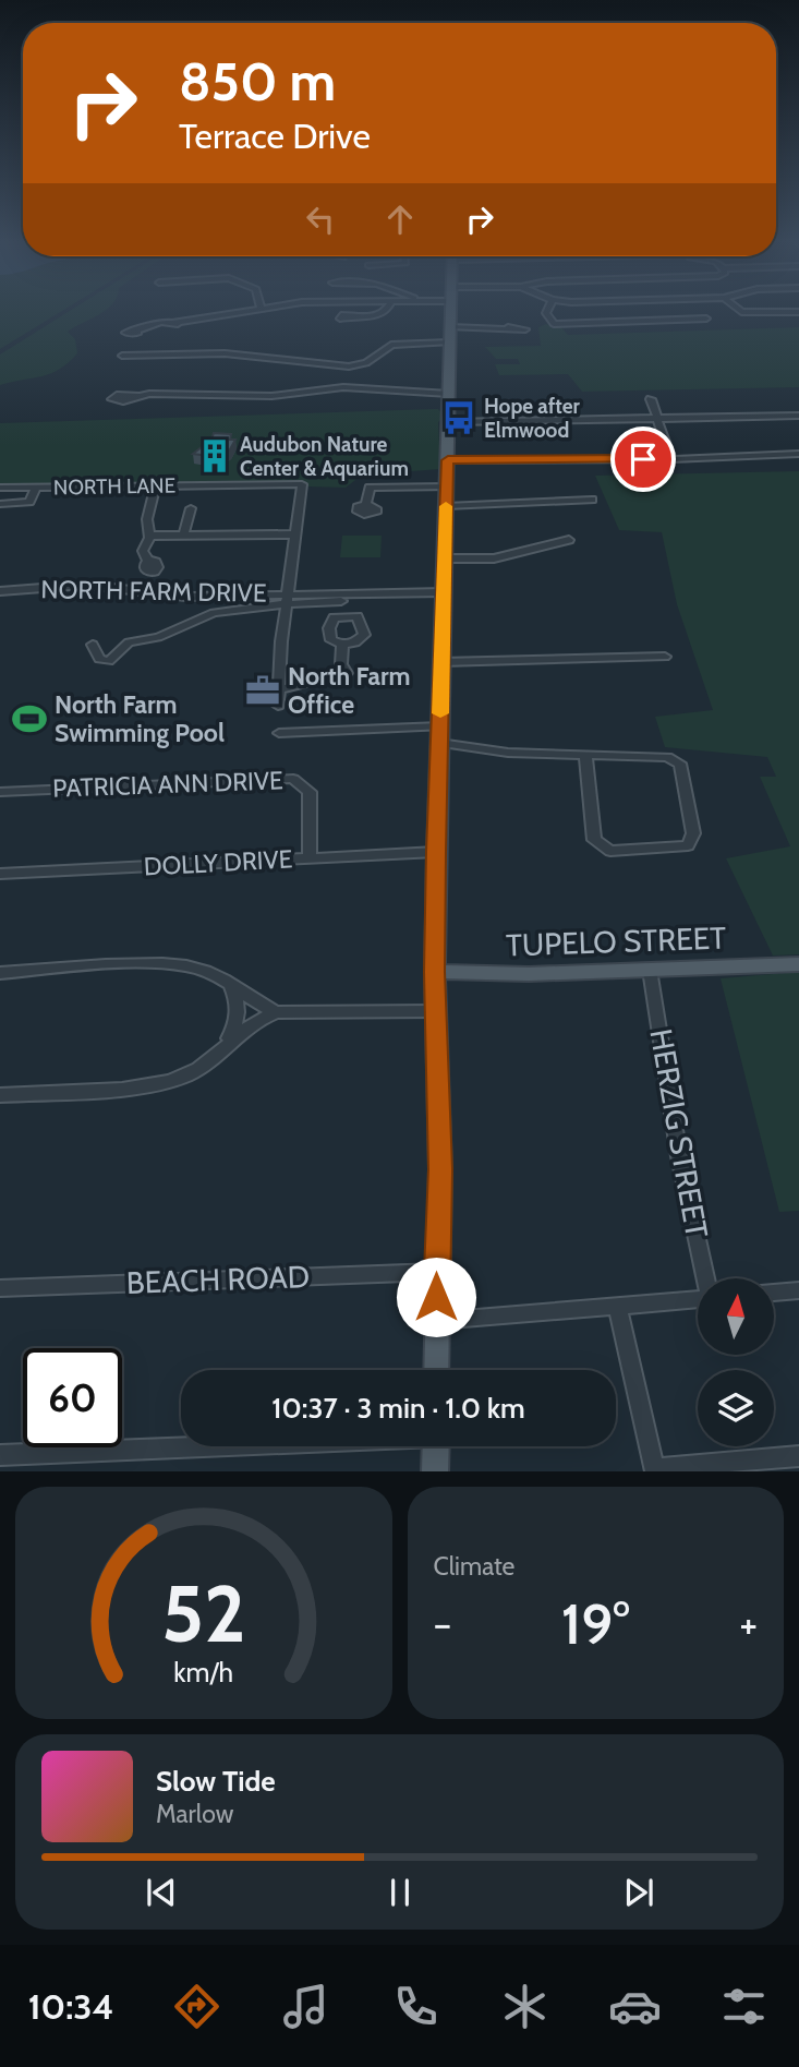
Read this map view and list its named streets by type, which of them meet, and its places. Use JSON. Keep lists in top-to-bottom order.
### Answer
{
  "streets": {
    "main road": ["TUPELO STREET"],
    "street": [
      "NORTH LANE",
      "NORTH FARM DRIVE",
      "PATRICIA ANN DRIVE",
      "DOLLY DRIVE",
      "HERZIG STREET",
      "BEACH ROAD"
    ]
  },
  "crossings": [
    ["NORTH LANE", "NORTH FARM DRIVE"],
    ["PATRICIA ANN DRIVE", "DOLLY DRIVE"],
    ["TUPELO STREET", "HERZIG STREET"]
  ],
  "places": {
    "bus stop": ["Hope after Elmwood"],
    "building": ["Audubon Nature Center & Aquarium"],
    "office": ["North Farm Office"],
    "sports": ["North Farm Swimming Pool"]
  },
  "north": "top",
  "page": {
    "turn": ["850 m", "Terrace Drive"],
    "limit": "60",
    "trip": "10:37 · 3 min · 1.0 km",
    "tile": "Climate",
    "heat": ["−", "19°", "+"],
    "song": ["Slow Tide", "Marlow"],
    "tabs": "10:34",
    "gauge": ["52", "km/h"]
  }
}
